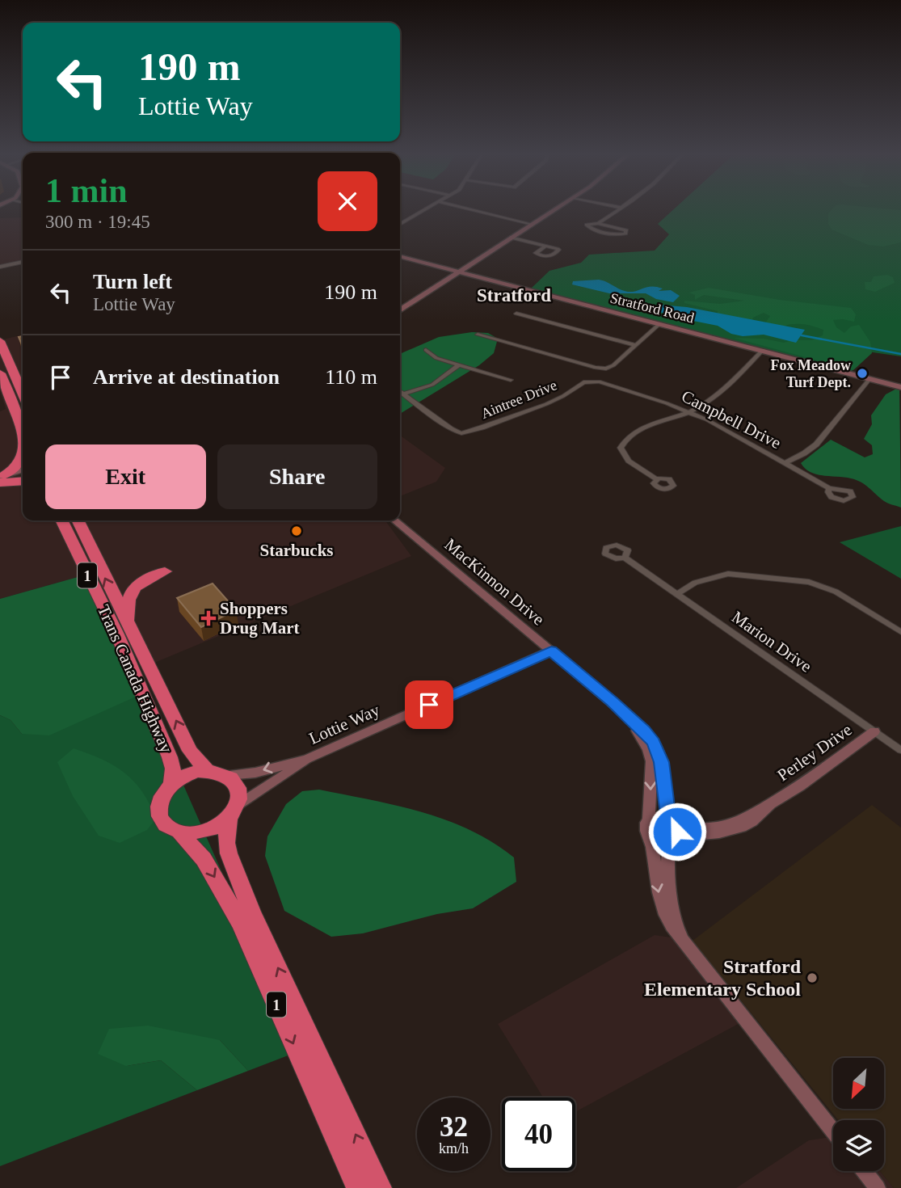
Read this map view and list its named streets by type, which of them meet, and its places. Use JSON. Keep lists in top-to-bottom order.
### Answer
{
  "streets": {
    "highway": ["1", "Trans Canada Highway"],
    "street": [
      "Stratford Road",
      "Aintree Drive",
      "Campbell Drive",
      "MacKinnon Drive",
      "Marion Drive",
      "Lottie Way",
      "Perley Drive"
    ]
  },
  "crossings": [
    ["Aintree Drive", "Campbell Drive"],
    ["1", "Trans Canada Highway"],
    ["1", "Lottie Way"],
    ["MacKinnon Drive", "Lottie Way"],
    ["MacKinnon Drive", "Perley Drive"],
    ["Marion Drive", "Perley Drive"],
    ["Trans Canada Highway", "Lottie Way"]
  ],
  "districts": ["Stratford"],
  "places": {
    "other": ["Fox Meadow Turf Dept.", "Starbucks", "Stratford Elementary School"],
    "health": ["Shoppers Drug Mart"]
  },
  "north": "bottom left",
  "page": {
    "turn": ["190 m", "Lottie Way"],
    "heading": ["1 min", "300 m · 19:45"],
    "list": [
      {
        "name": "Turn left",
        "note": "Lottie Way",
        "value": "190 m"
      },
      {
        "name": "Arrive at destination",
        "value": "110 m"
      }
    ],
    "buttons": ["Exit", "Share"],
    "speed": "32 km/h",
    "limit": "40"
  }
}
